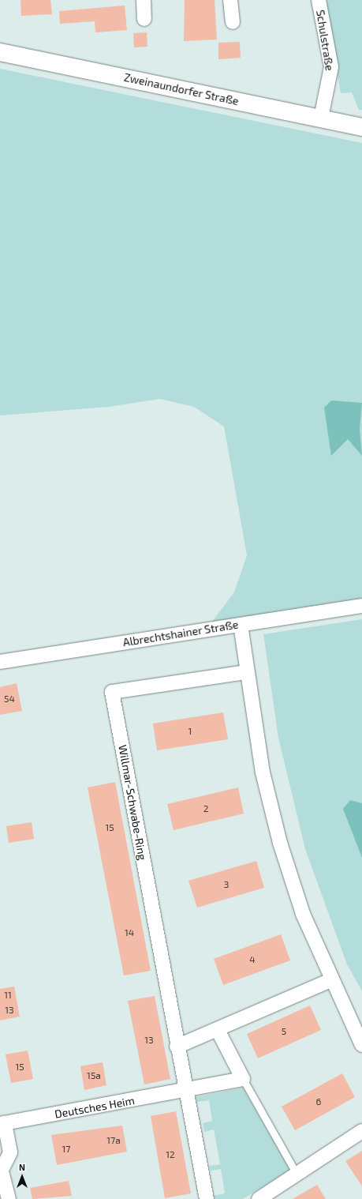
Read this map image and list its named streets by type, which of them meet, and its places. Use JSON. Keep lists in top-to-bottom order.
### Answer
{
  "streets": {
    "street": [
      "Schulstraße",
      "Zweinaundorfer Straße",
      "Albrechtshainer Straße",
      "Willmar-Schwabe-Ring",
      "Deutsches Heim"
    ]
  },
  "crossings": [
    ["Schulstraße", "Zweinaundorfer Straße"],
    ["Willmar-Schwabe-Ring", "Deutsches Heim"]
  ],
  "house_numbers": [
    "54",
    "1",
    "2",
    "15",
    "3",
    "14",
    "4",
    "11",
    "13",
    "5",
    "13",
    "15",
    "15a",
    "6",
    "17a",
    "17",
    "12"
  ],
  "north": "top"
}
